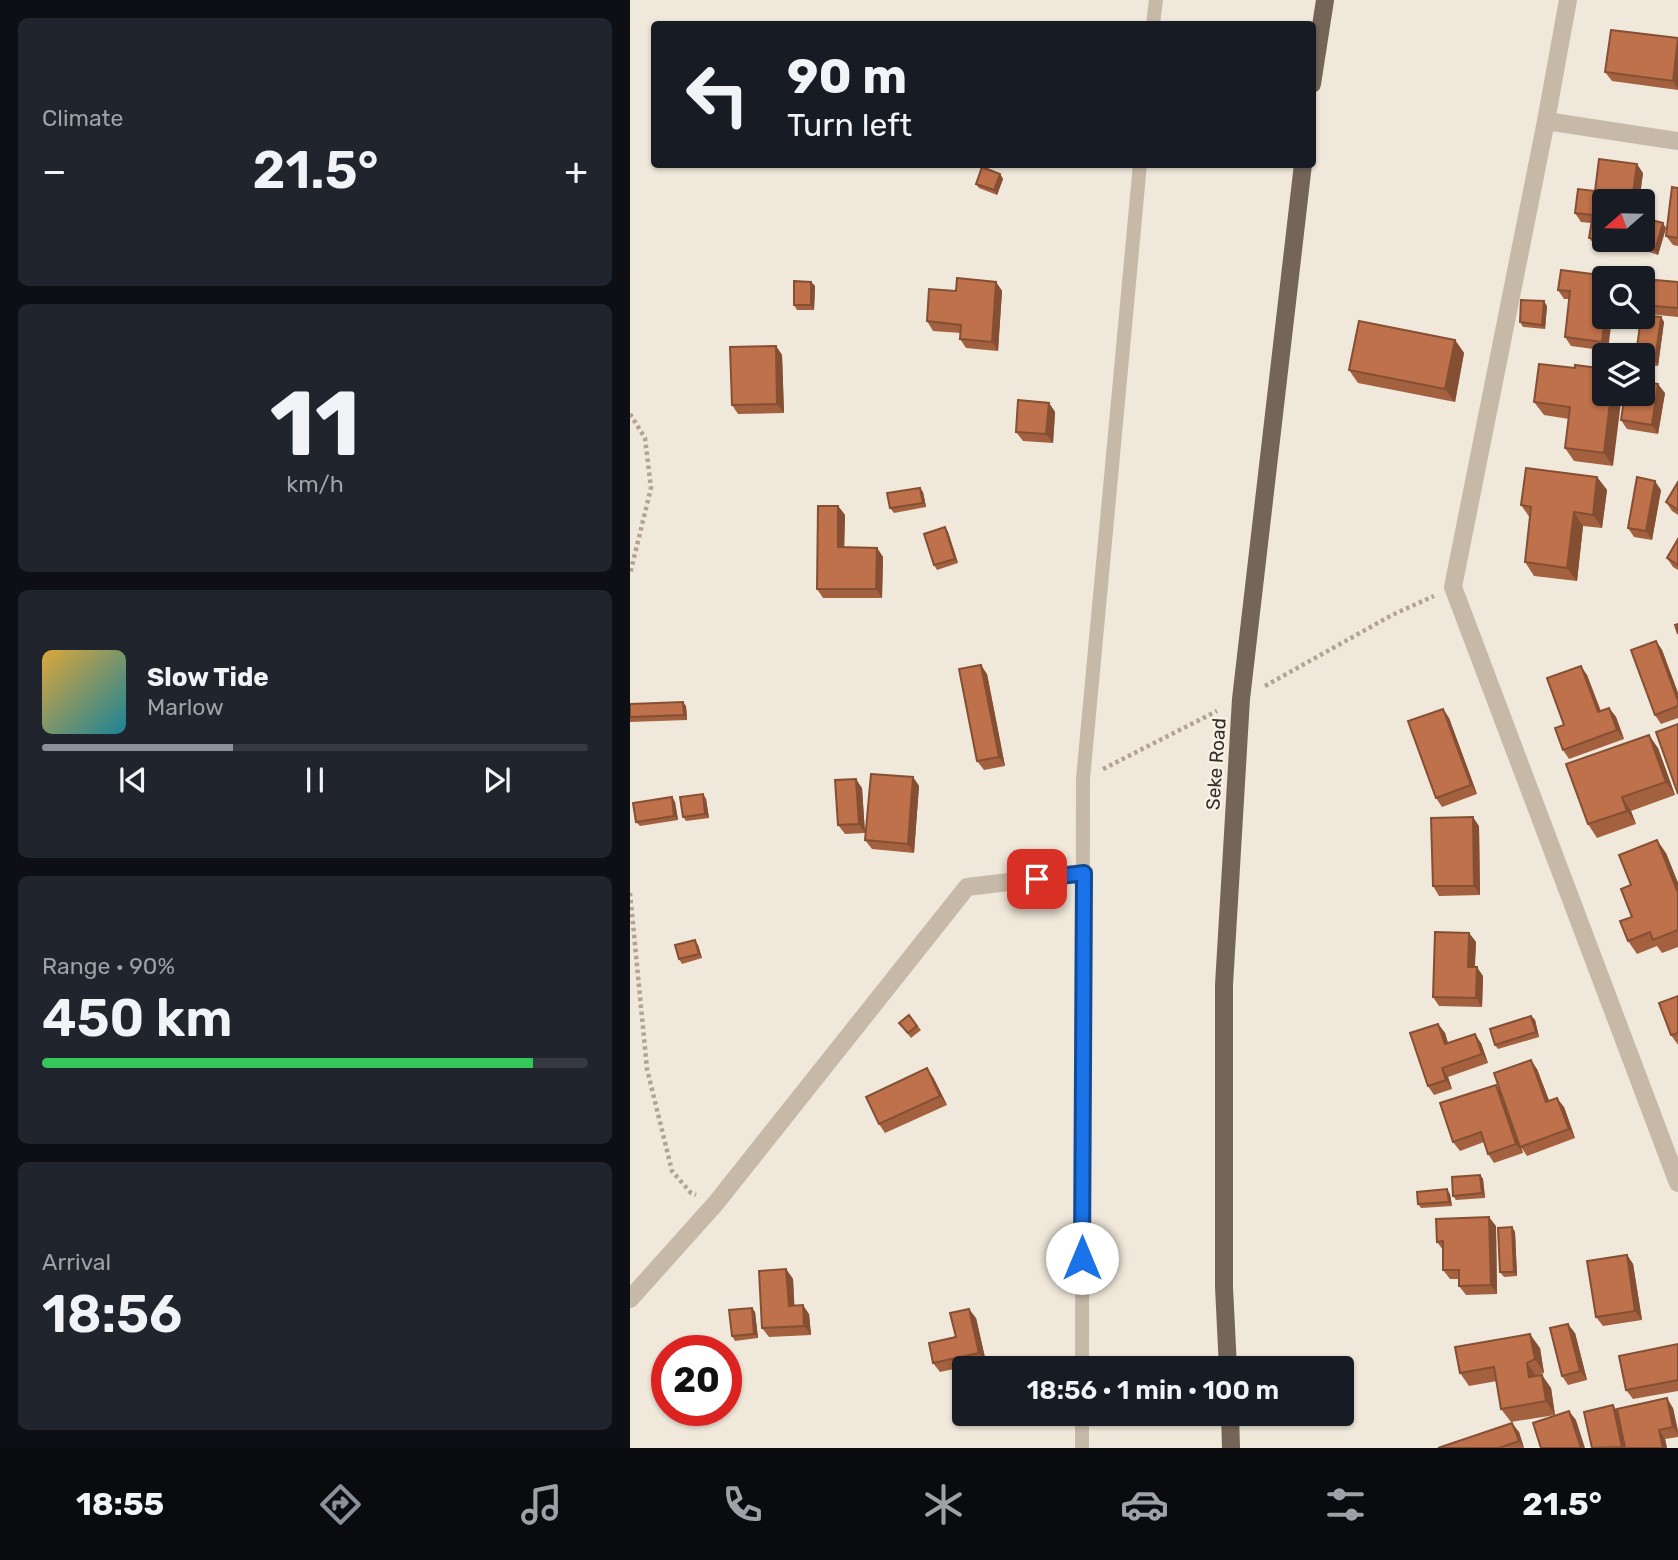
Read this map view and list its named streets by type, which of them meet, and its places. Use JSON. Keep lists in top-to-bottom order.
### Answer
{
  "streets": {
    "main road": ["Seke Road"]
  },
  "north": "left",
  "page": {
    "tile": [
      "Climate",
      ["11", "km/h"],
      ["Range · 90%", "450 km"],
      ["Arrival", "18:56"]
    ],
    "turn": ["90 m", "Turn left"],
    "heat": ["−", "21.5°", "+"],
    "song": ["Slow Tide", "Marlow"],
    "limit": "20",
    "trip": "18:56 · 1 min · 100 m",
    "tabs": ["18:55", "21.5°"]
  }
}
